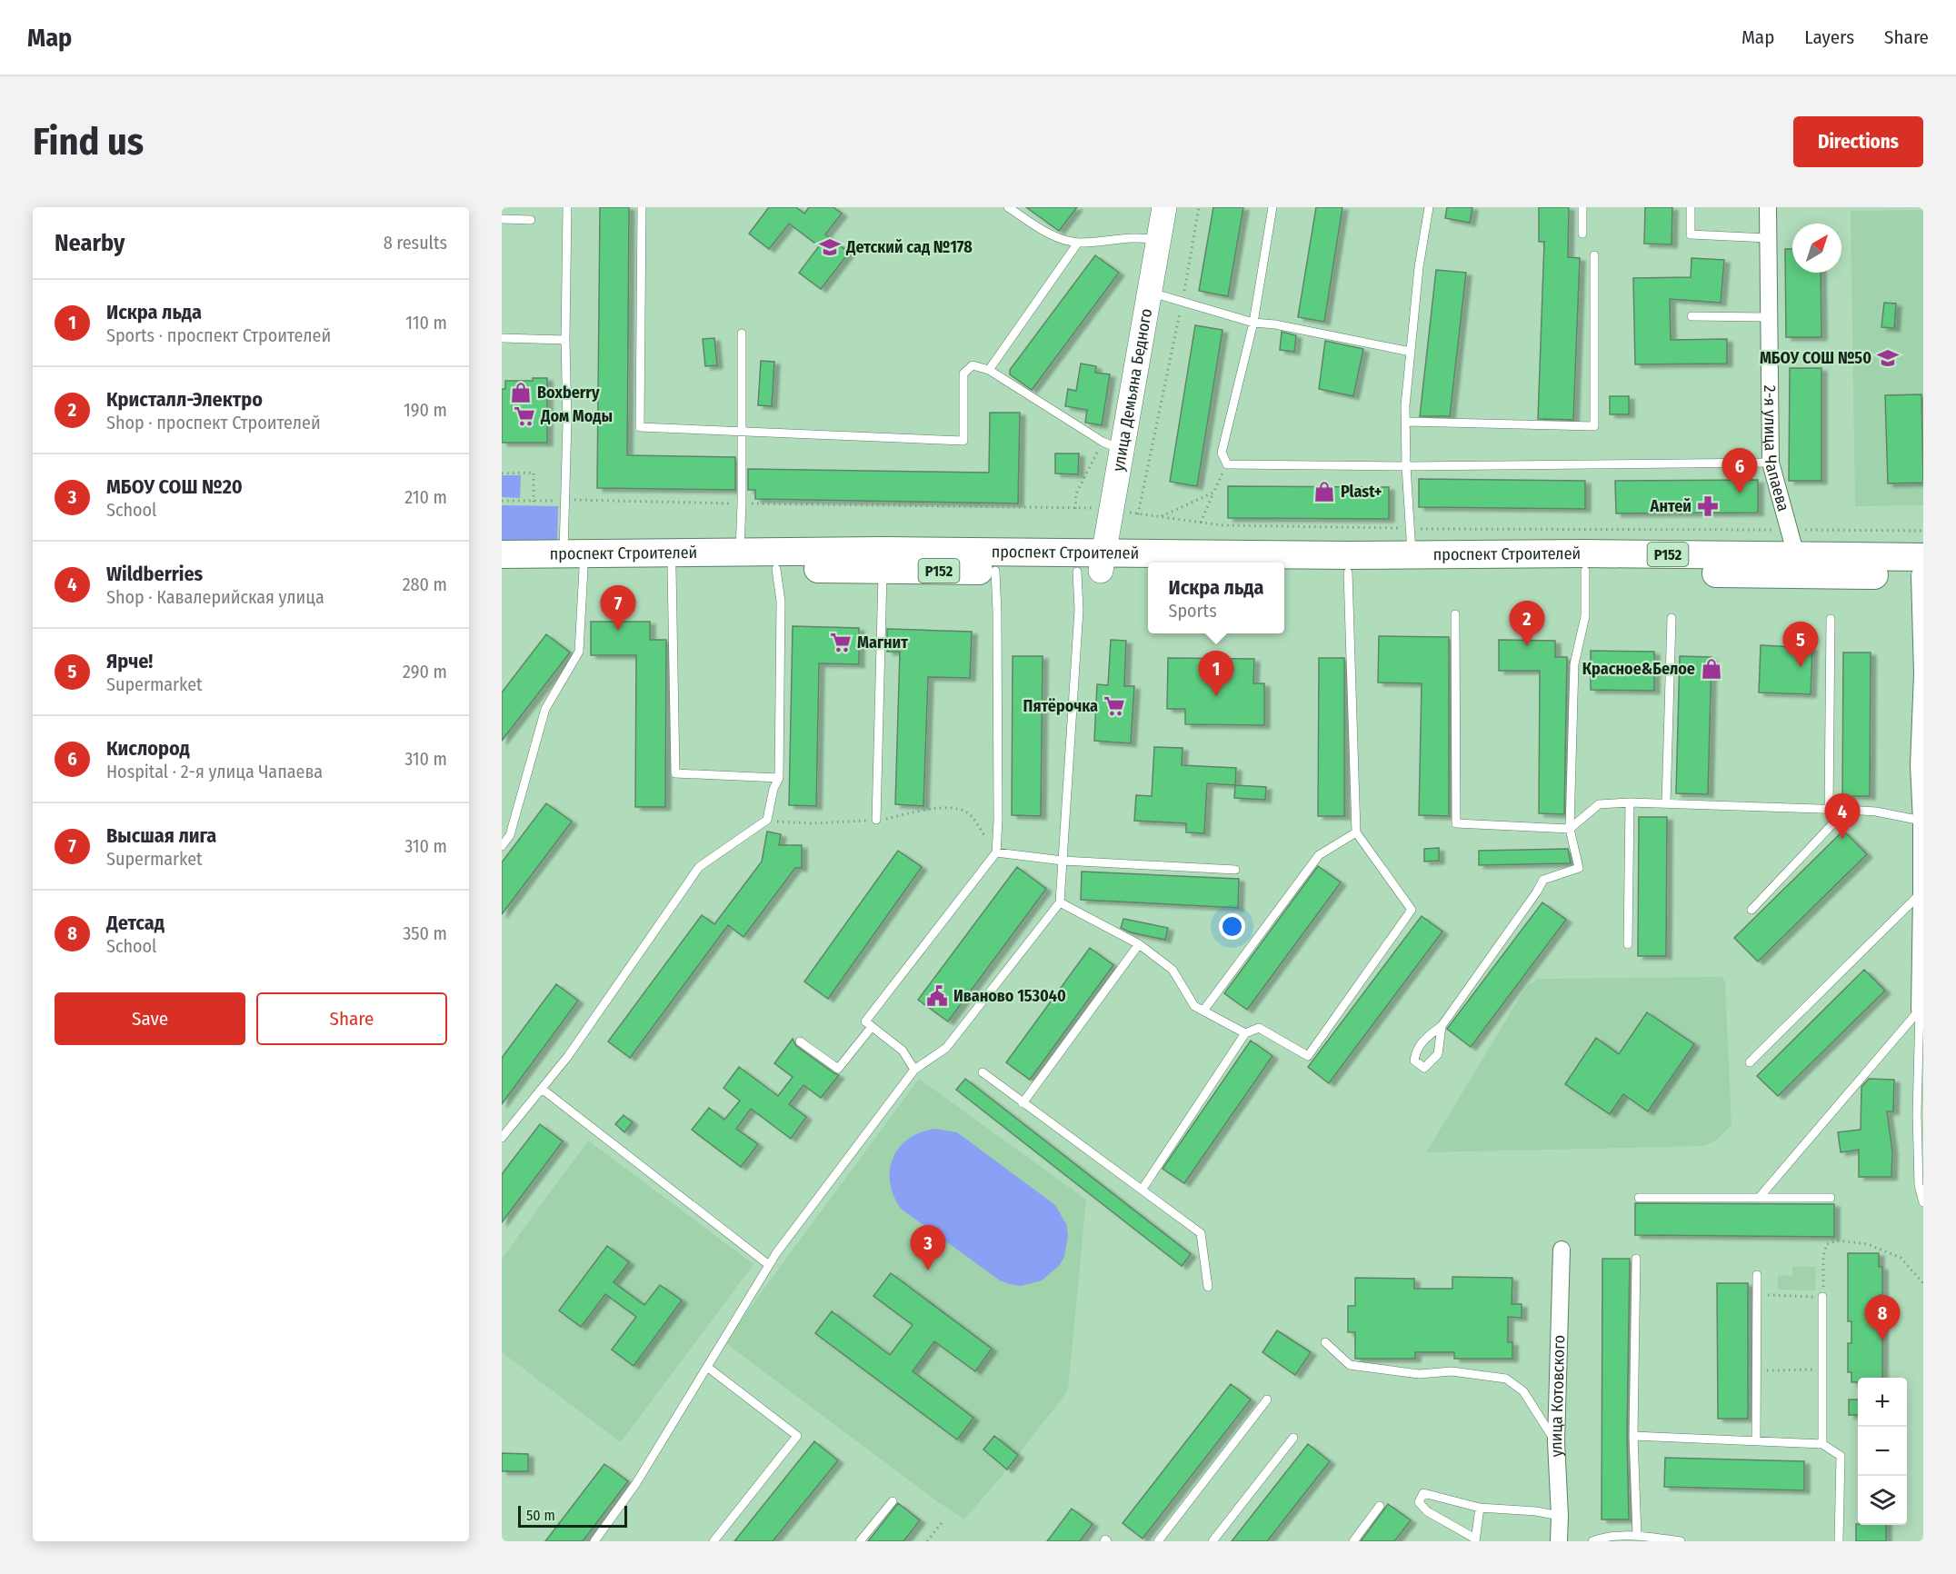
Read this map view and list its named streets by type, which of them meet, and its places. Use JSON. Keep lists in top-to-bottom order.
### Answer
{
  "streets": {
    "main road": ["проспект Строителей", "Р152"],
    "street": ["улица Демьяна Бедного", "2-я улица Чапаева", "улица Котовского"]
  },
  "crossings": [
    ["улица Демьяна Бедного", "проспект Строителей"],
    ["2-я улица Чапаева", "проспект Строителей"]
  ],
  "places": {
    "school or university": ["Детский сад №178", "МБОУ СОШ №50"],
    "shop": ["Boxberry", "Plast+", "Красное&Белое"],
    "supermarket": ["Дом Моды", "Магнит", "Пятёрочка"],
    "pharmacy": ["Антей"],
    "public building": ["Иваново 153040"]
  },
  "scale_bar": "50 m",
  "north": "top right",
  "page": {
    "header": "Map",
    "nav": ["Map", "Layers", "Share"],
    "buttons": [
      "Directions",
      ["Save", "Share"]
    ],
    "title": "Find us",
    "heading": ["Nearby", "8 results"],
    "list": [
      {
        "mark": "1",
        "name": "Искра льда",
        "note": "Sports · проспект Строителей",
        "value": "110 m"
      },
      {
        "mark": "2",
        "name": "Кристалл-Электро",
        "note": "Shop · проспект Строителей",
        "value": "190 m"
      },
      {
        "mark": "3",
        "name": "МБОУ СОШ №20",
        "note": "School",
        "value": "210 m"
      },
      {
        "mark": "4",
        "name": "Wildberries",
        "note": "Shop · Кавалерийская улица",
        "value": "280 m"
      },
      {
        "mark": "5",
        "name": "Ярче!",
        "note": "Supermarket",
        "value": "290 m"
      },
      {
        "mark": "6",
        "name": "Кислород",
        "note": "Hospital · 2-я улица Чапаева",
        "value": "310 m"
      },
      {
        "mark": "7",
        "name": "Высшая лига",
        "note": "Supermarket",
        "value": "310 m"
      },
      {
        "mark": "8",
        "name": "Детсад",
        "note": "School",
        "value": "350 m"
      }
    ],
    "pins": [
      "6",
      "7",
      "2",
      "5",
      "1",
      "4",
      "3",
      "8"
    ],
    "popup": ["Искра льда", "Sports"],
    "map_buttons": ["+", "−"],
    "scale": "50 m"
  }
}
